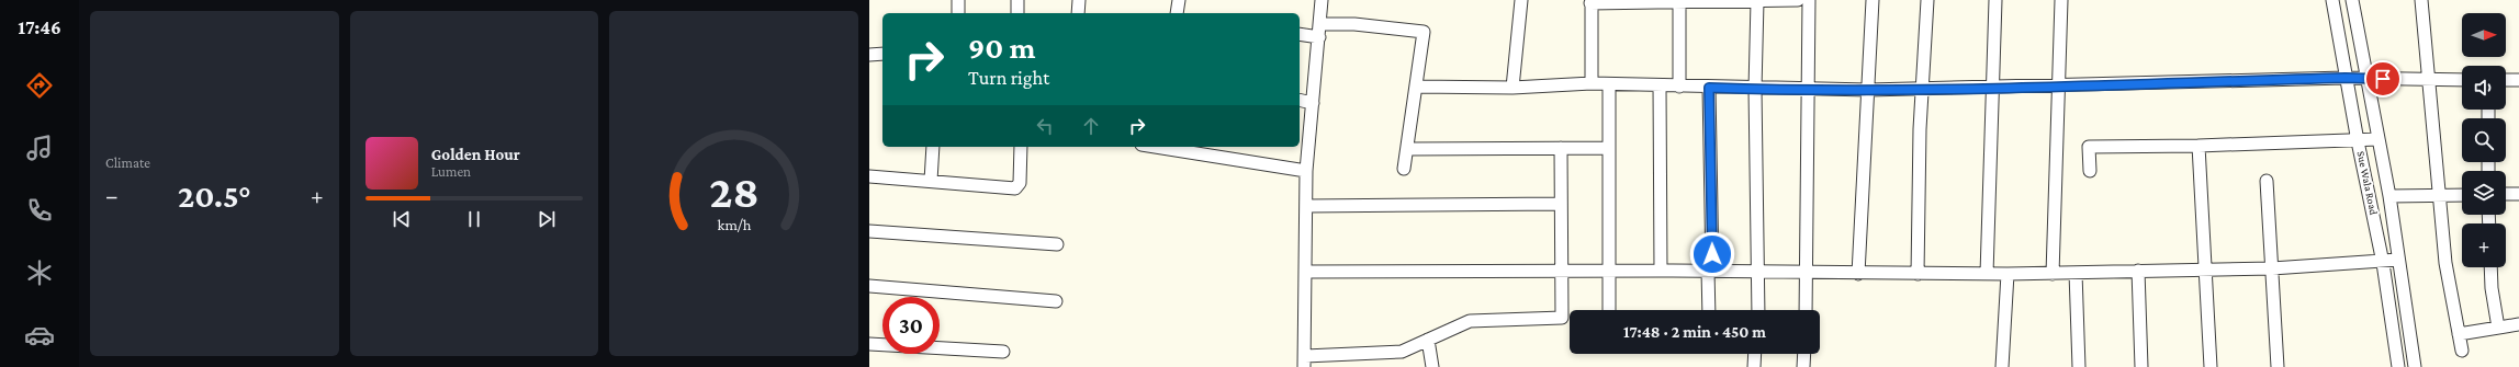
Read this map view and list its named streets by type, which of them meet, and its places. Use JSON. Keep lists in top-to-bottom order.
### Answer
{
  "streets": {
    "street": ["Sue Wala Road"]
  },
  "north": "right",
  "page": {
    "tabs": "17:46",
    "tile": "Climate",
    "map_buttons": "+",
    "turn": ["90 m", "Turn right"],
    "song": ["Golden Hour", "Lumen"],
    "heat": ["−", "20.5°", "+"],
    "limit": "30",
    "trip": "17:48 · 2 min · 450 m",
    "gauge": ["28", "km/h"]
  }
}
